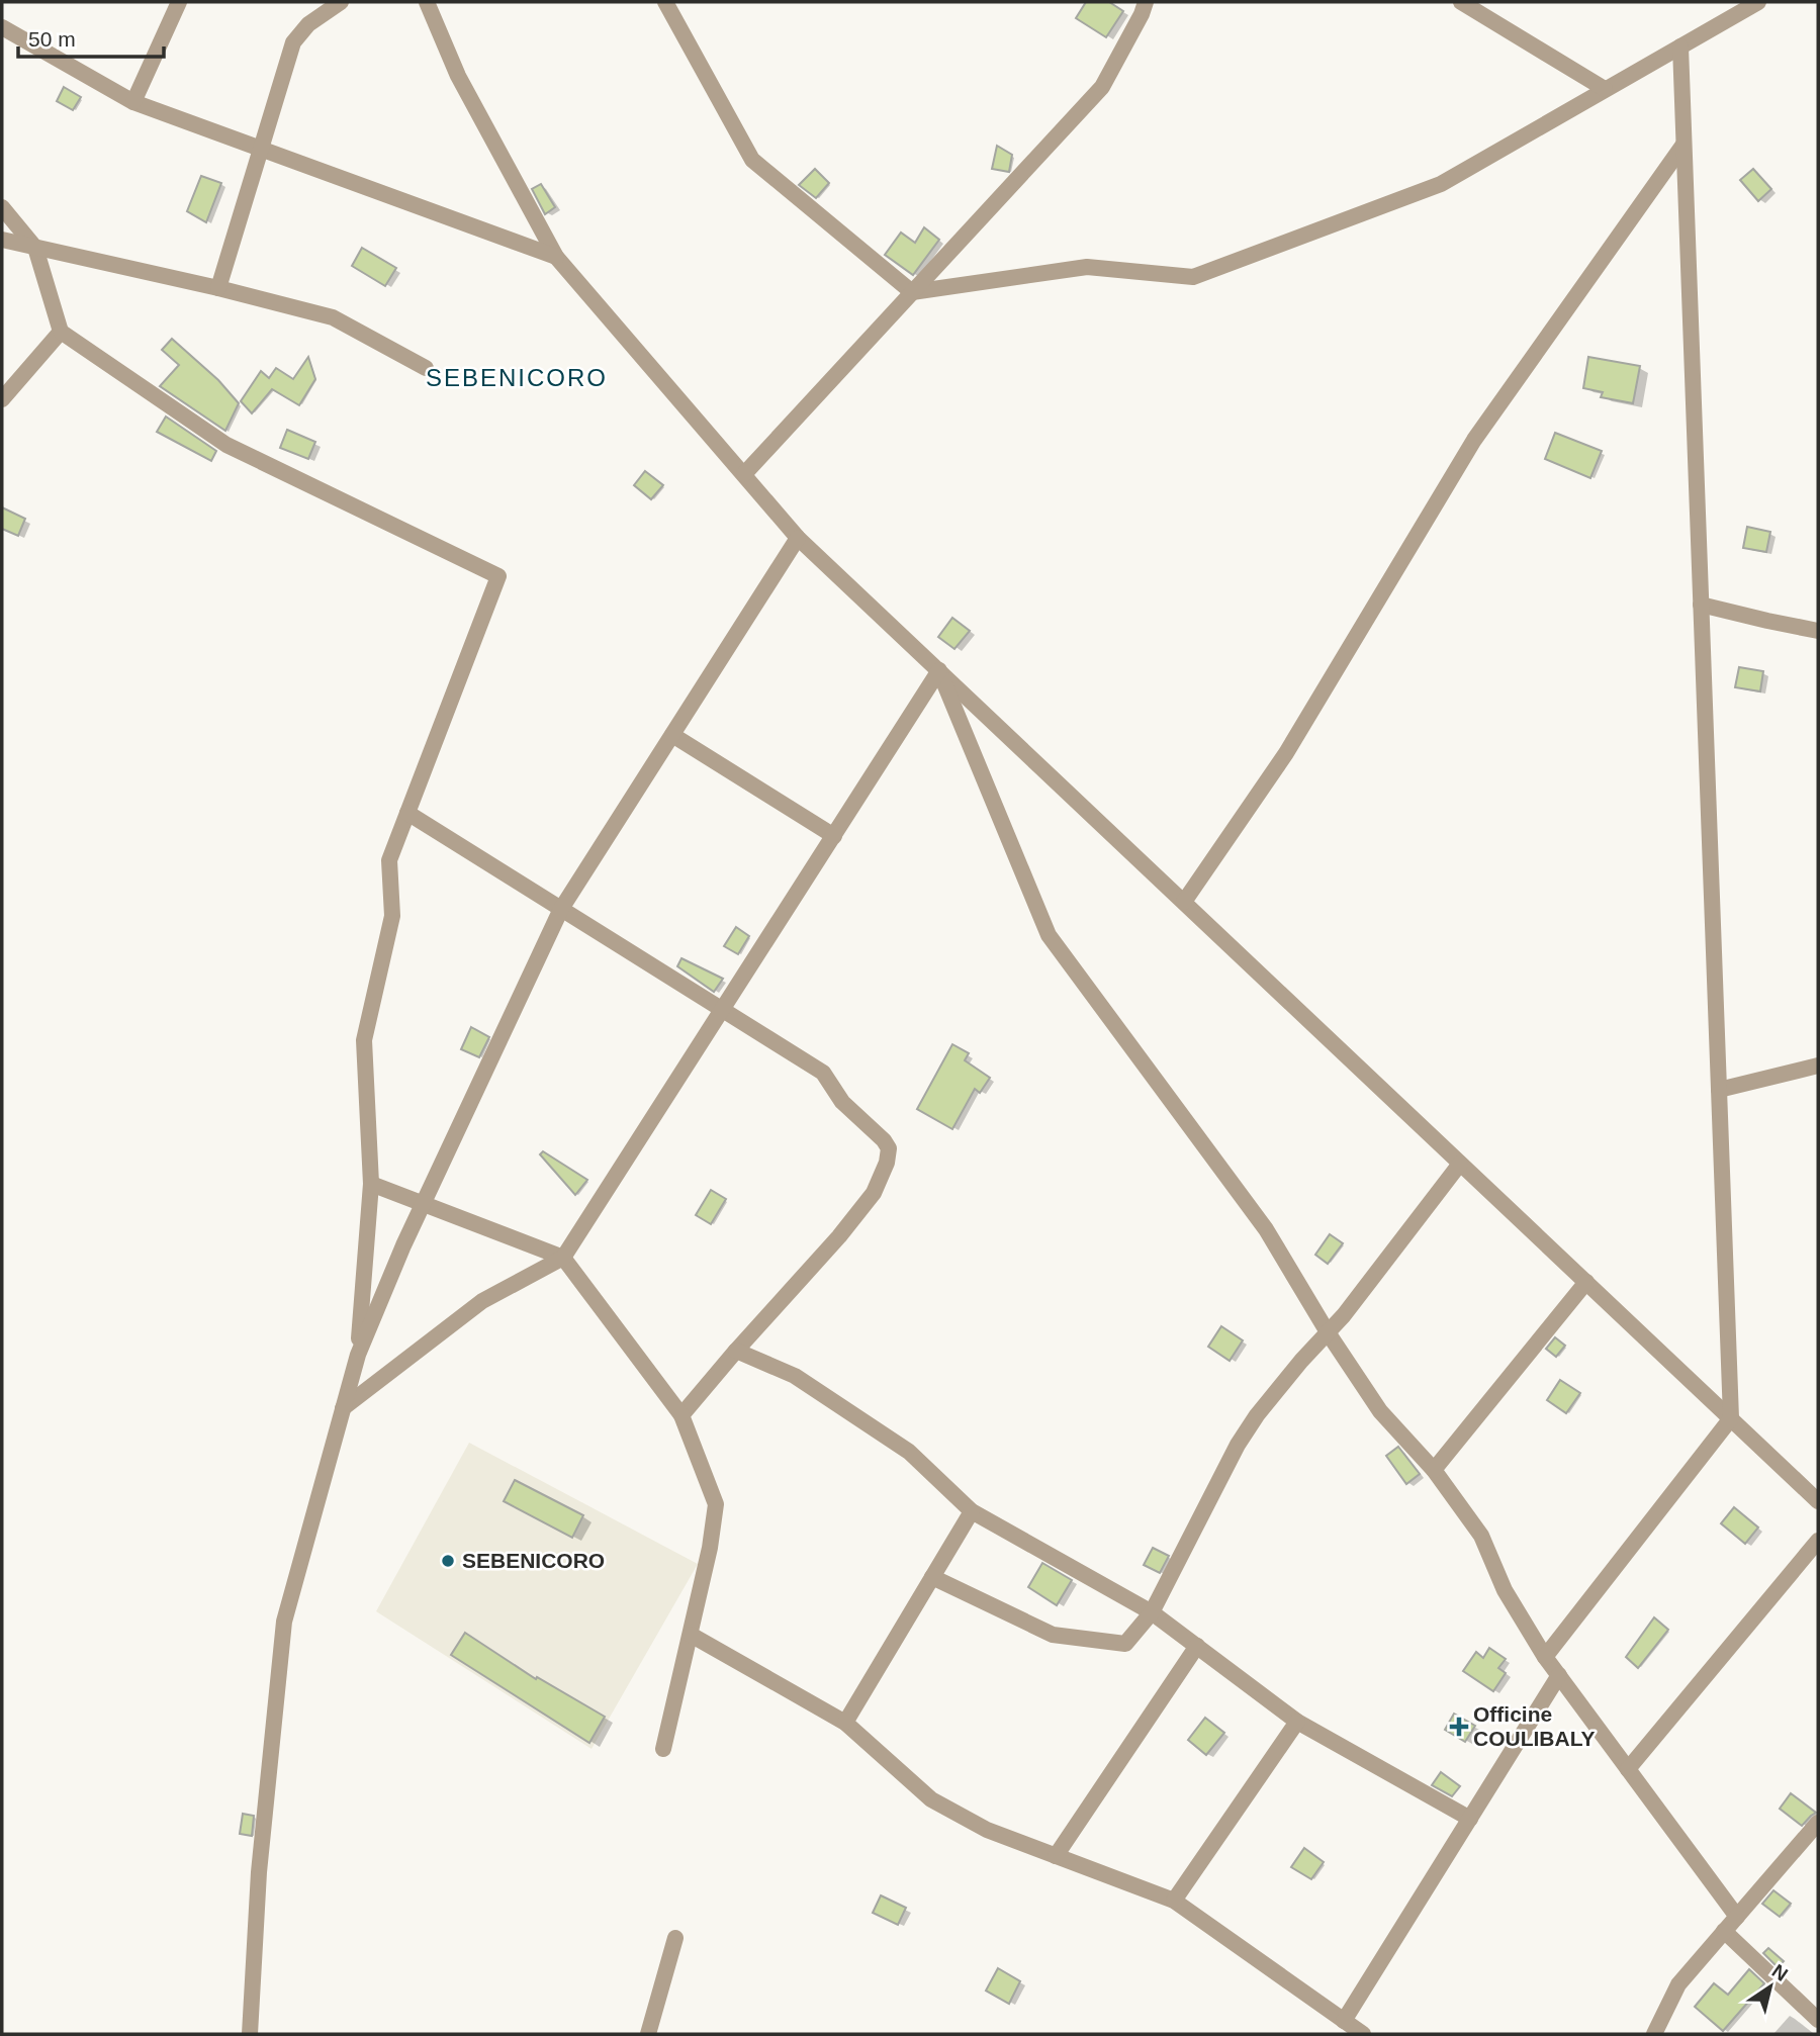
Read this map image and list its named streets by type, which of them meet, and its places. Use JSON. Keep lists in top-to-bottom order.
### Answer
{
  "districts": ["SEBENICORO"],
  "places": {
    "other": ["SEBENICORO"],
    "health": ["Officine COULIBALY"]
  },
  "scale_bar": "50 m",
  "north": "top right"
}
